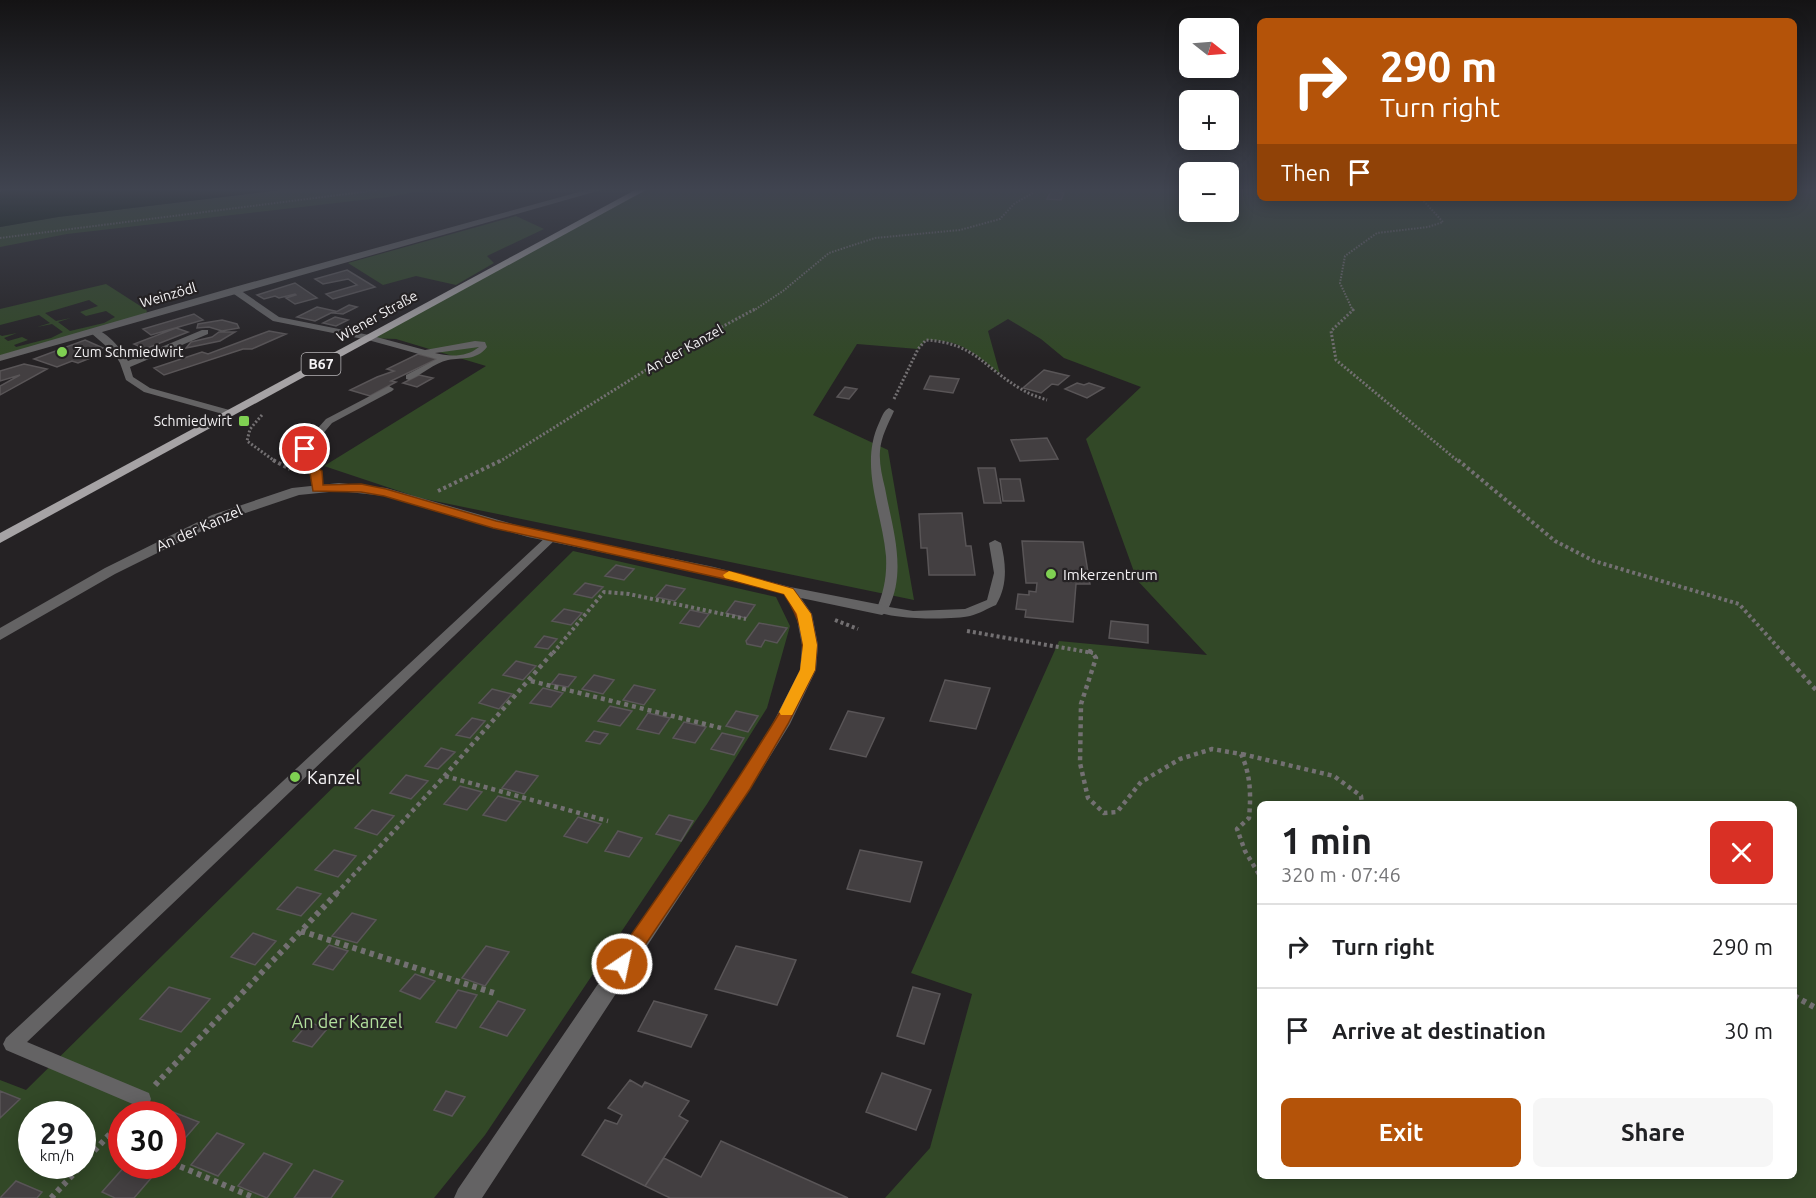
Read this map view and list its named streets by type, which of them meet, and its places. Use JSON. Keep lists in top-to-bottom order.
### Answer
{
  "streets": {
    "main road": ["Wiener Straße", "B67"],
    "street": ["Weinzödl", "An der Kanzel"]
  },
  "parks": ["An der Kanzel"],
  "places": {
    "other": ["Zum Schmiedwirt", "Imkerzentrum", "Kanzel"],
    "transit": ["Schmiedwirt"]
  },
  "north": "right",
  "page": {
    "map_buttons": ["+", "−"],
    "turn": ["290 m", "Turn right"],
    "then": "Then",
    "heading": ["1 min", "320 m · 07:46"],
    "list": [
      {
        "name": "Turn right",
        "value": "290 m"
      },
      {
        "name": "Arrive at destination",
        "value": "30 m"
      }
    ],
    "buttons": ["Exit", "Share"],
    "speed": "29 km/h",
    "limit": "30"
  }
}
